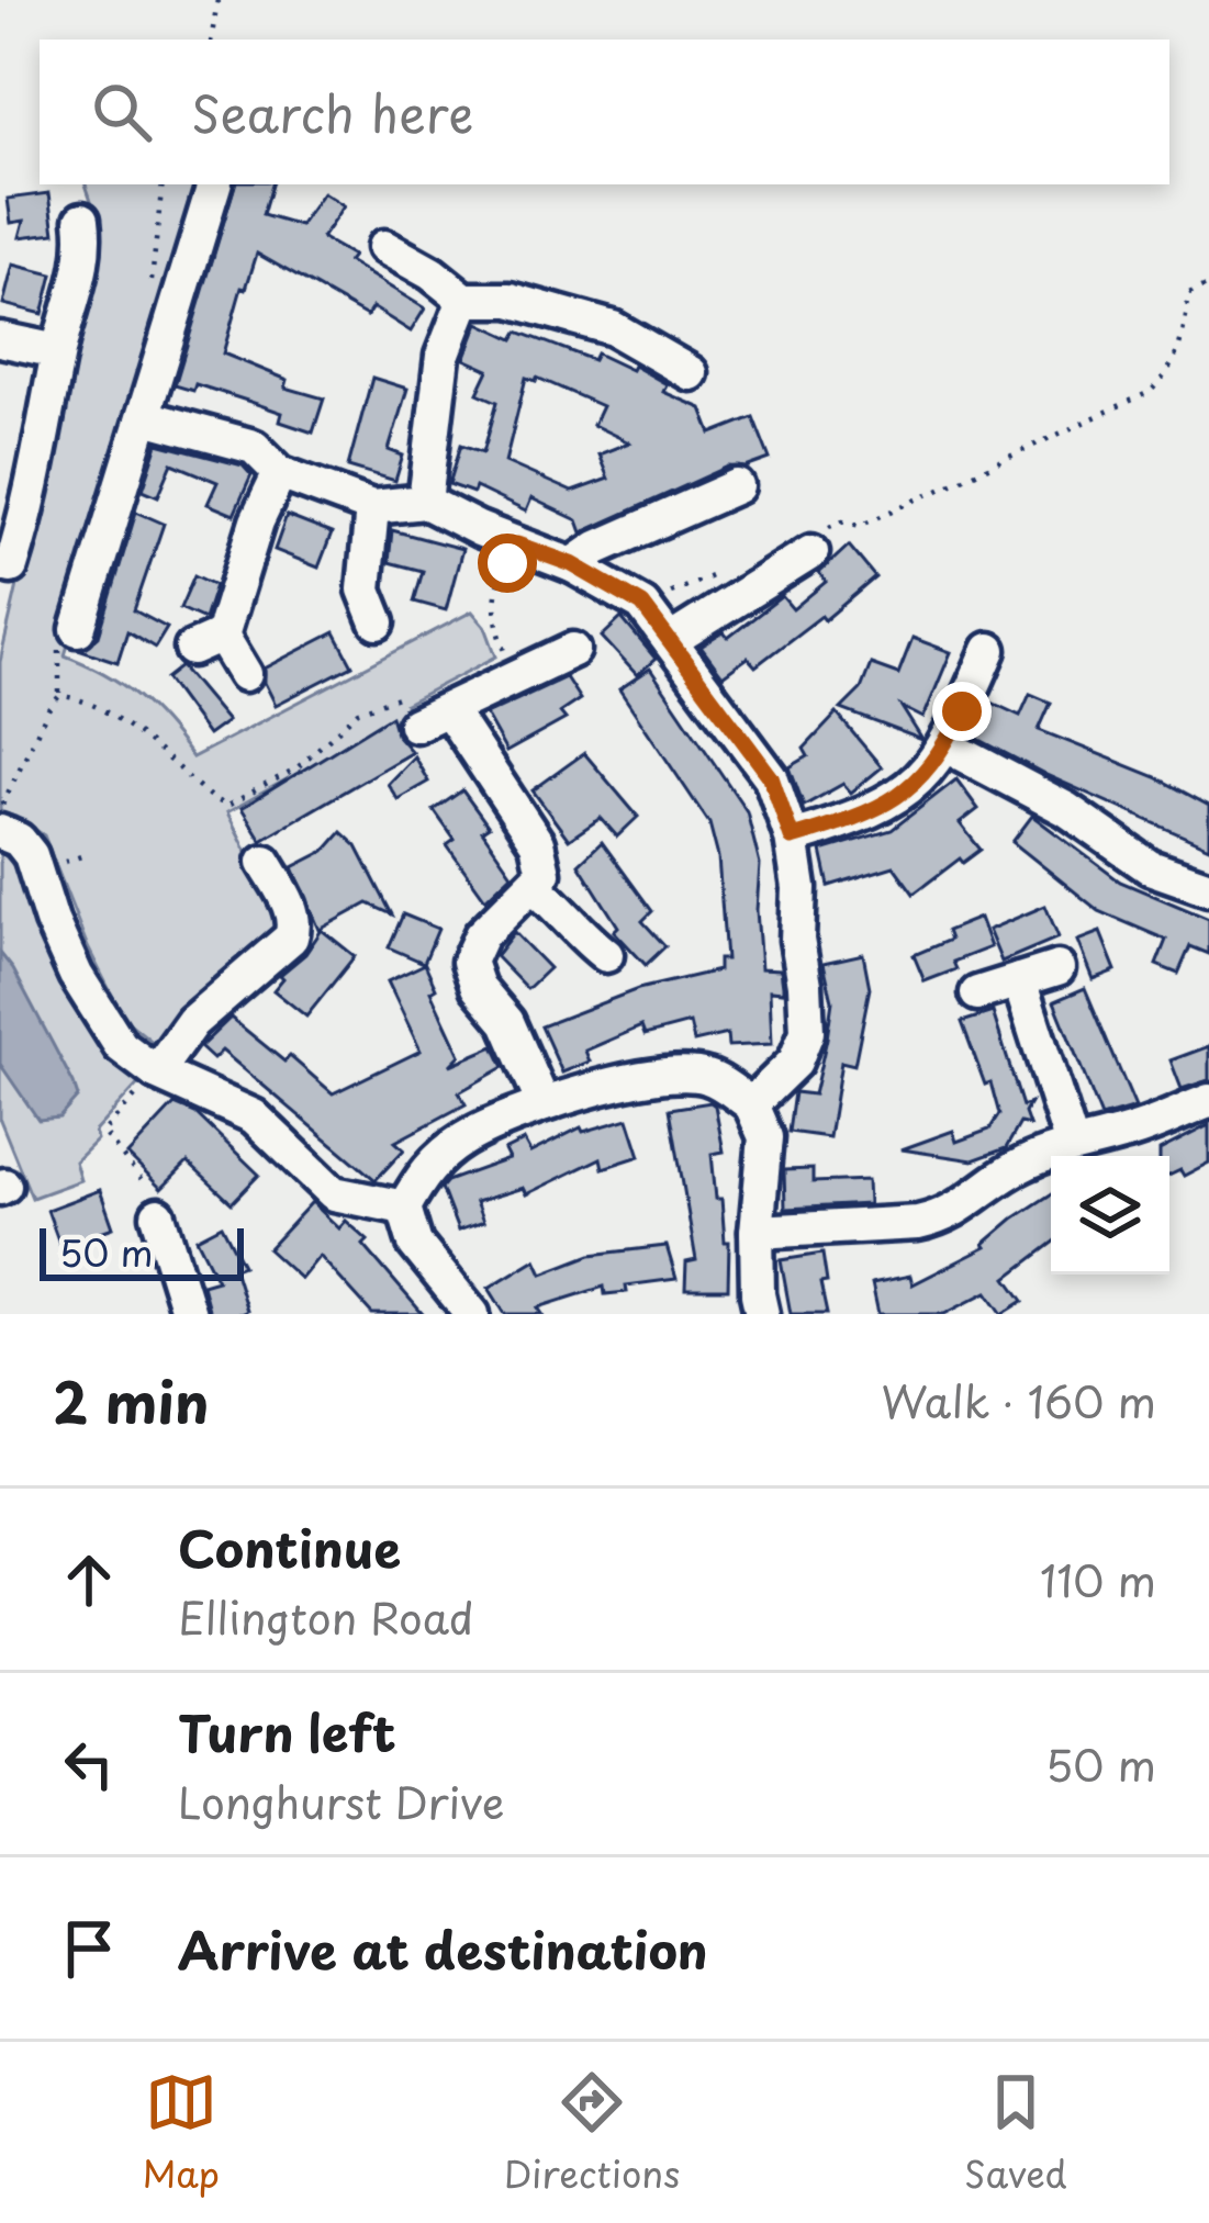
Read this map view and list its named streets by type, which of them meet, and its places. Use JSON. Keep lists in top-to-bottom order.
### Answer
{
  "scale_bar": "50 m",
  "page": {
    "search": "Search here",
    "scale": "50 m",
    "heading": ["2 min", "Walk · 160 m"],
    "list": [
      ["Continue", "Ellington Road", "110 m"],
      ["Turn left", "Longhurst Drive", "50 m"],
      "Arrive at destination"
    ],
    "nav": ["Map", "Directions", "Saved"]
  }
}
